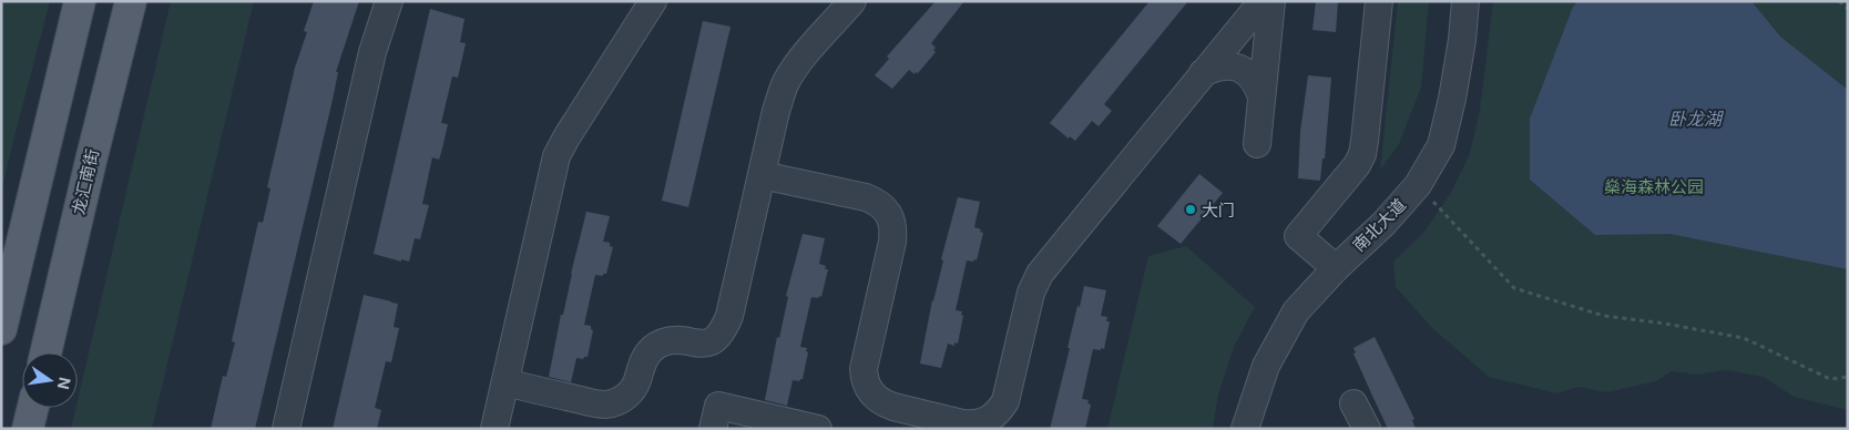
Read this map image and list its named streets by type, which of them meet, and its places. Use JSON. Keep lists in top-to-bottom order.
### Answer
{
  "streets": {
    "main road": ["龙汇南街"],
    "street": ["南北大道"]
  },
  "water": ["卧龙湖"],
  "parks": ["燊海森林公园"],
  "places": ["大门"],
  "north": "right"
}
